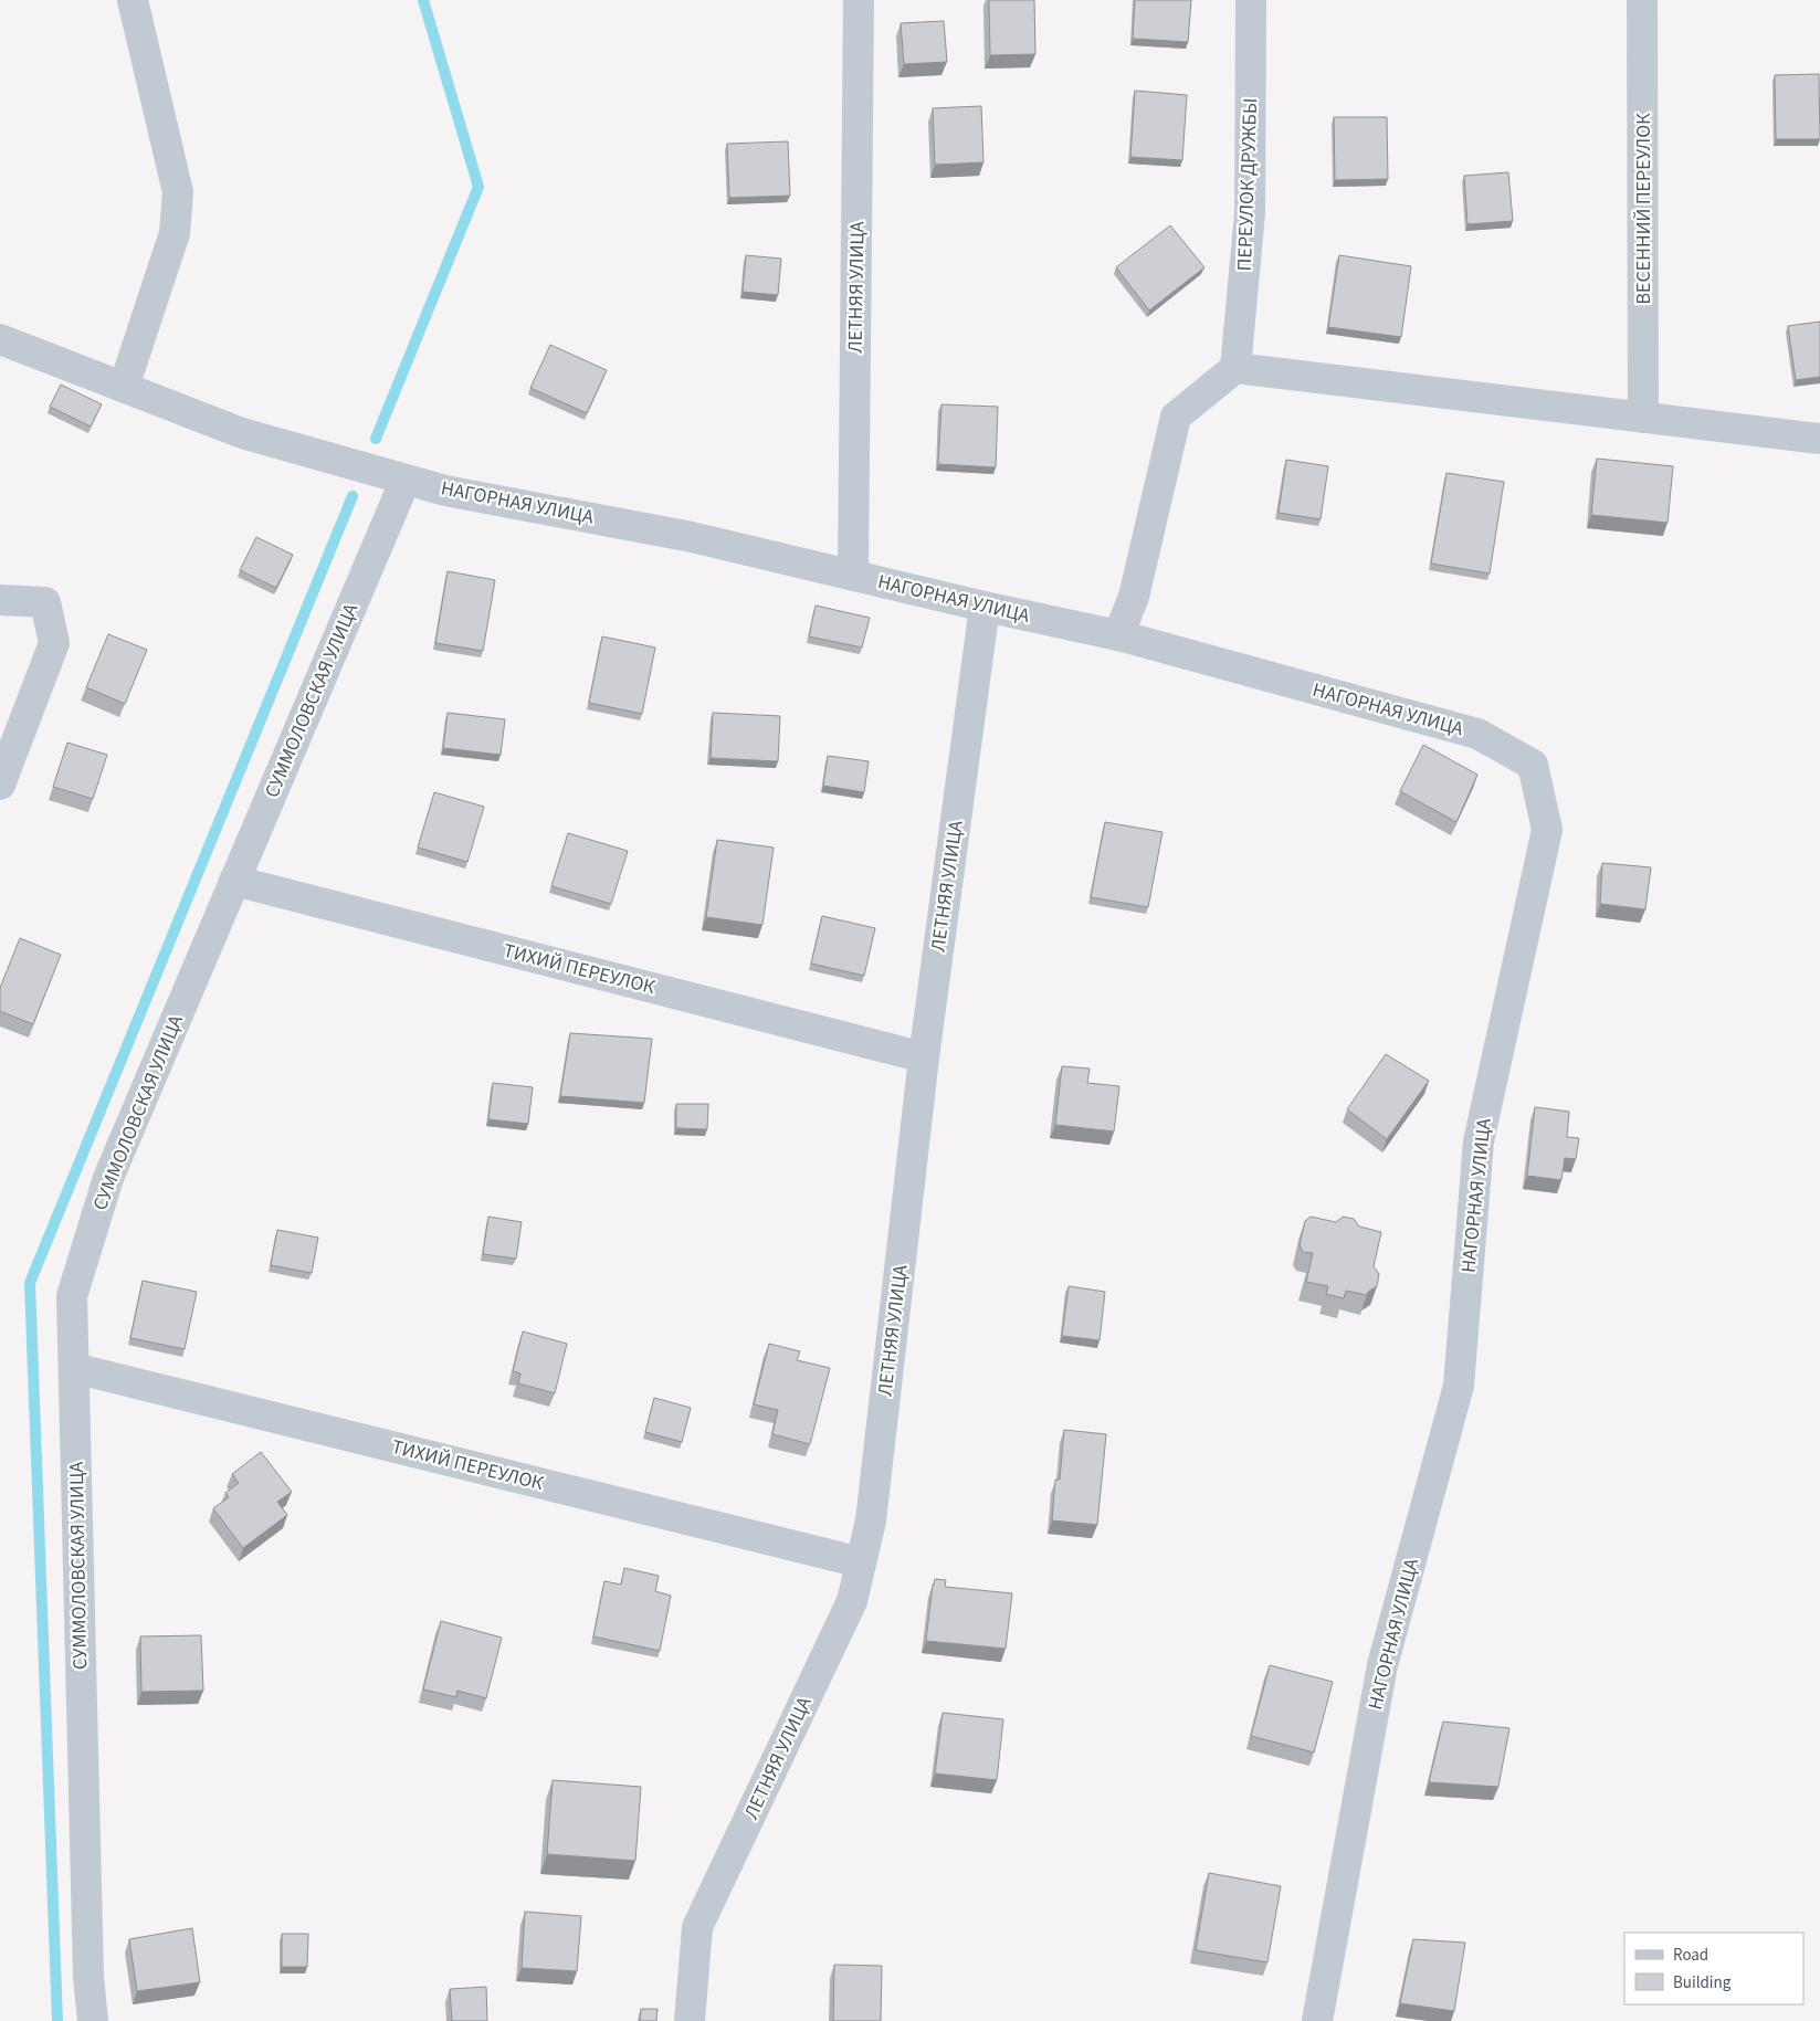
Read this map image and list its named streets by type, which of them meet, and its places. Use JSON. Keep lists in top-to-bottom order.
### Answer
{
  "streets": {
    "street": [
      "ПЕРЕУЛОК ДРУЖБЫ",
      "ВЕСЕННИЙ ПЕРЕУЛОК",
      "ЛЕТНЯЯ УЛИЦА",
      "НАГОРНАЯ УЛИЦА",
      "СУММОЛОВСКАЯ УЛИЦА",
      "ТИХИЙ ПЕРЕУЛОК"
    ]
  },
  "crossings": [
    ["ЛЕТНЯЯ УЛИЦА", "НАГОРНАЯ УЛИЦА"],
    ["ЛЕТНЯЯ УЛИЦА", "ТИХИЙ ПЕРЕУЛОК"],
    ["НАГОРНАЯ УЛИЦА", "СУММОЛОВСКАЯ УЛИЦА"],
    ["СУММОЛОВСКАЯ УЛИЦА", "ТИХИЙ ПЕРЕУЛОК"]
  ],
  "legend": ["Road", "Building"]
}
